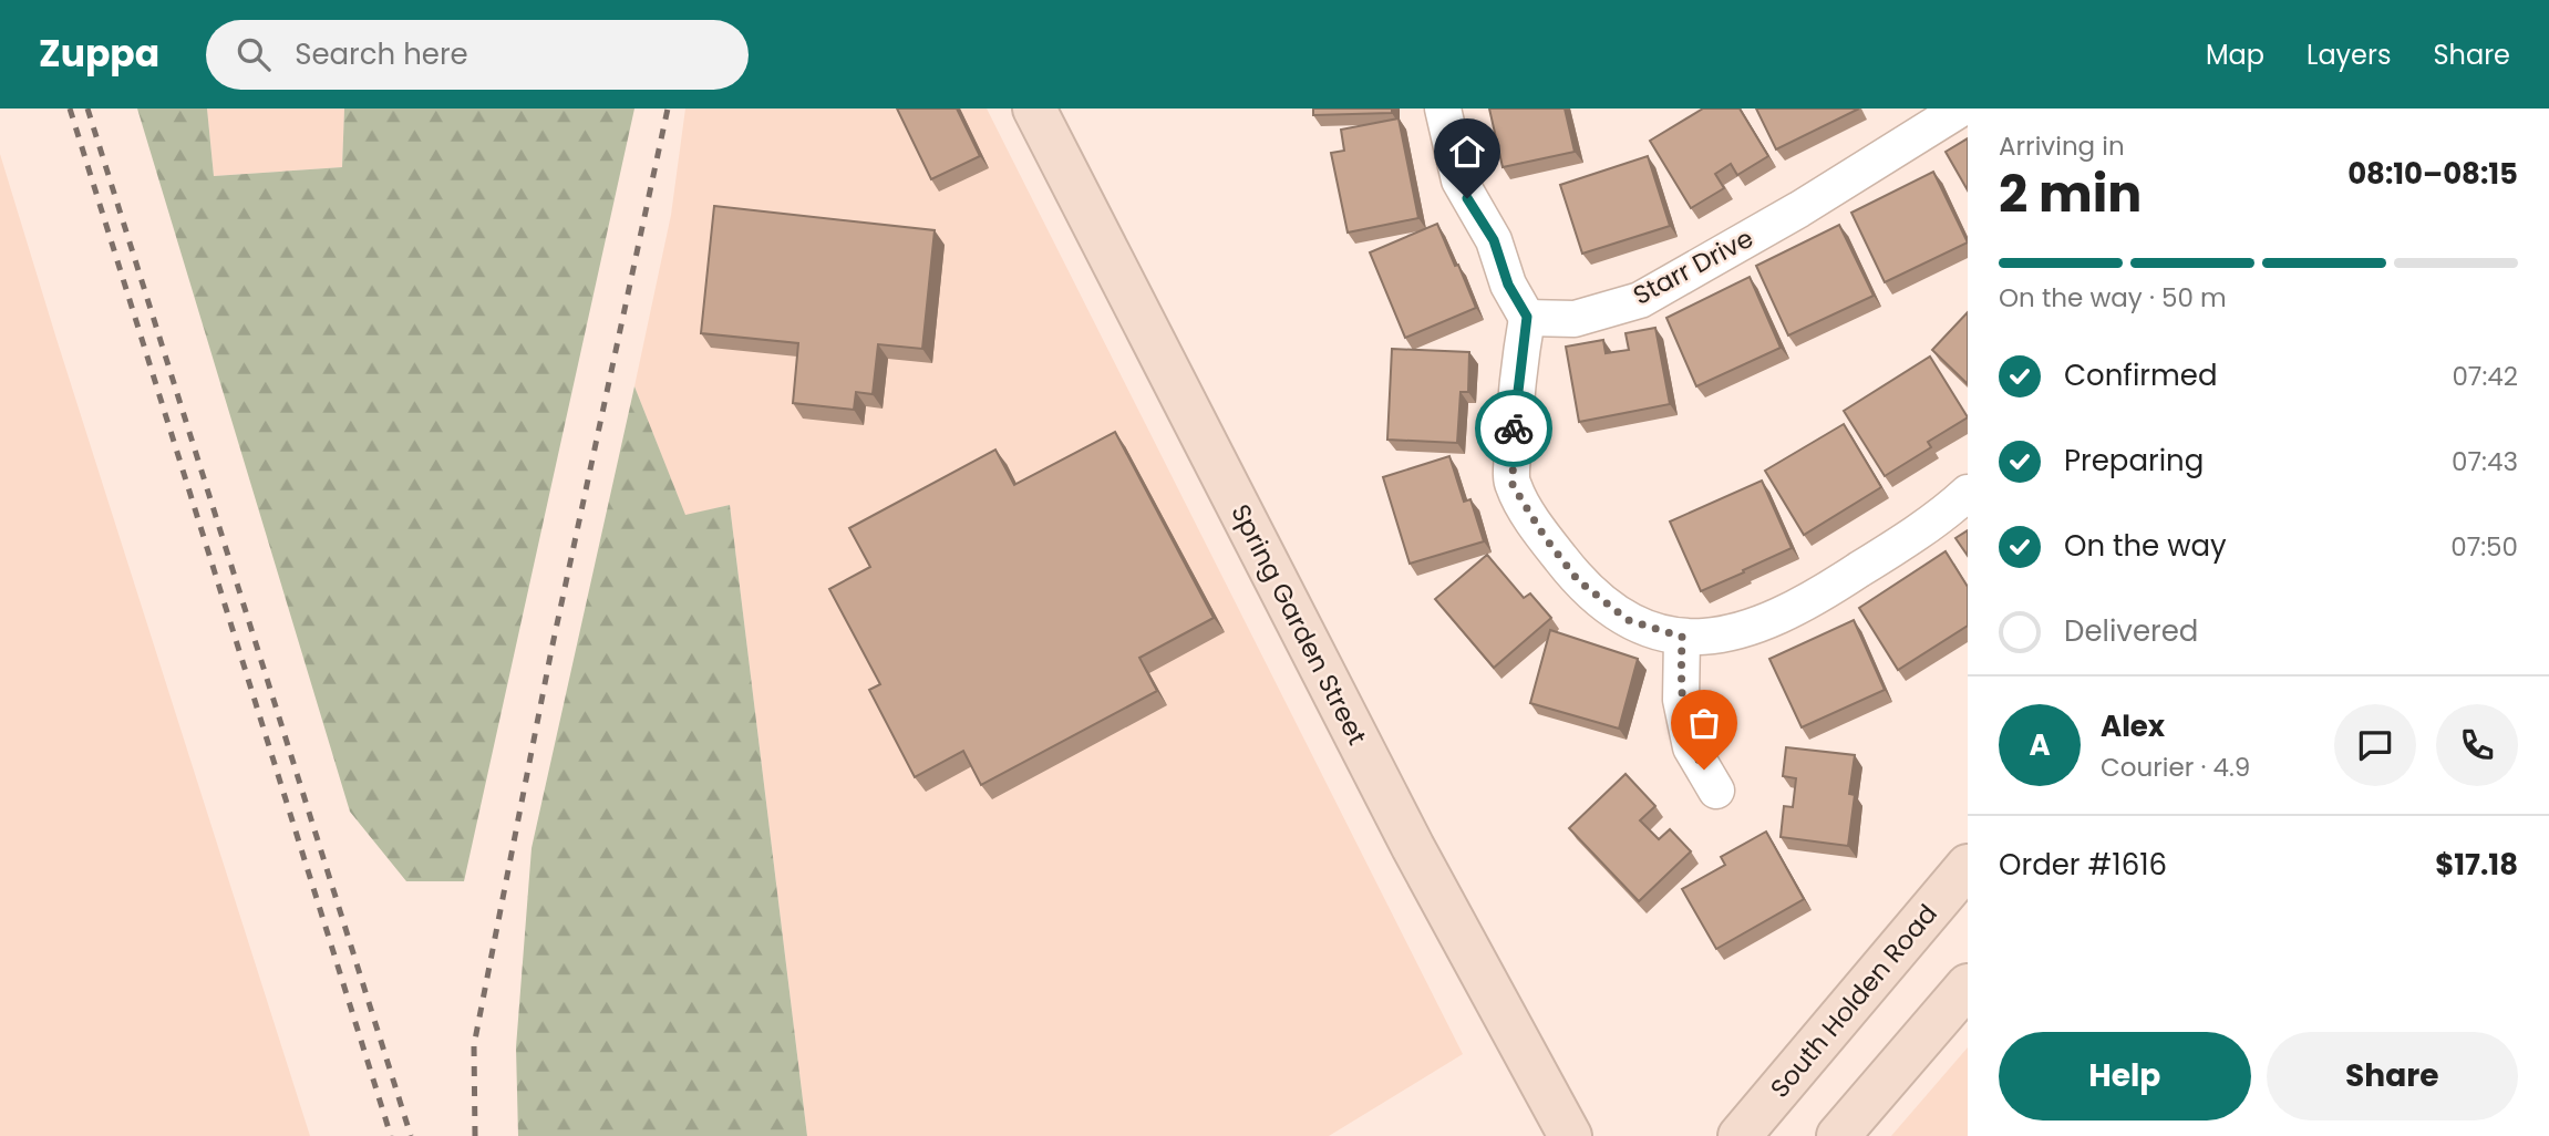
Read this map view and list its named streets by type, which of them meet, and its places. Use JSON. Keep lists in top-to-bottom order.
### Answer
{
  "streets": {
    "main road": ["Spring Garden Street", "South Holden Road"],
    "street": ["Starr Drive"]
  },
  "page": {
    "header": "Zuppa",
    "search": "Search here",
    "nav": ["Map", "Layers", "Share"],
    "heading": ["2 min", "Arriving in", "08:10–08:15"],
    "panel": [
      "Alex",
      "Courier · 4.9",
      "Order #1616",
      "$17.18"
    ],
    "bar": "On the way · 50 m",
    "list": [
      ["Confirmed", "07:42"],
      ["Preparing", "07:43"],
      ["On the way", "07:50"],
      "Delivered"
    ],
    "round": "A",
    "buttons": ["Help", "Share"]
  }
}
